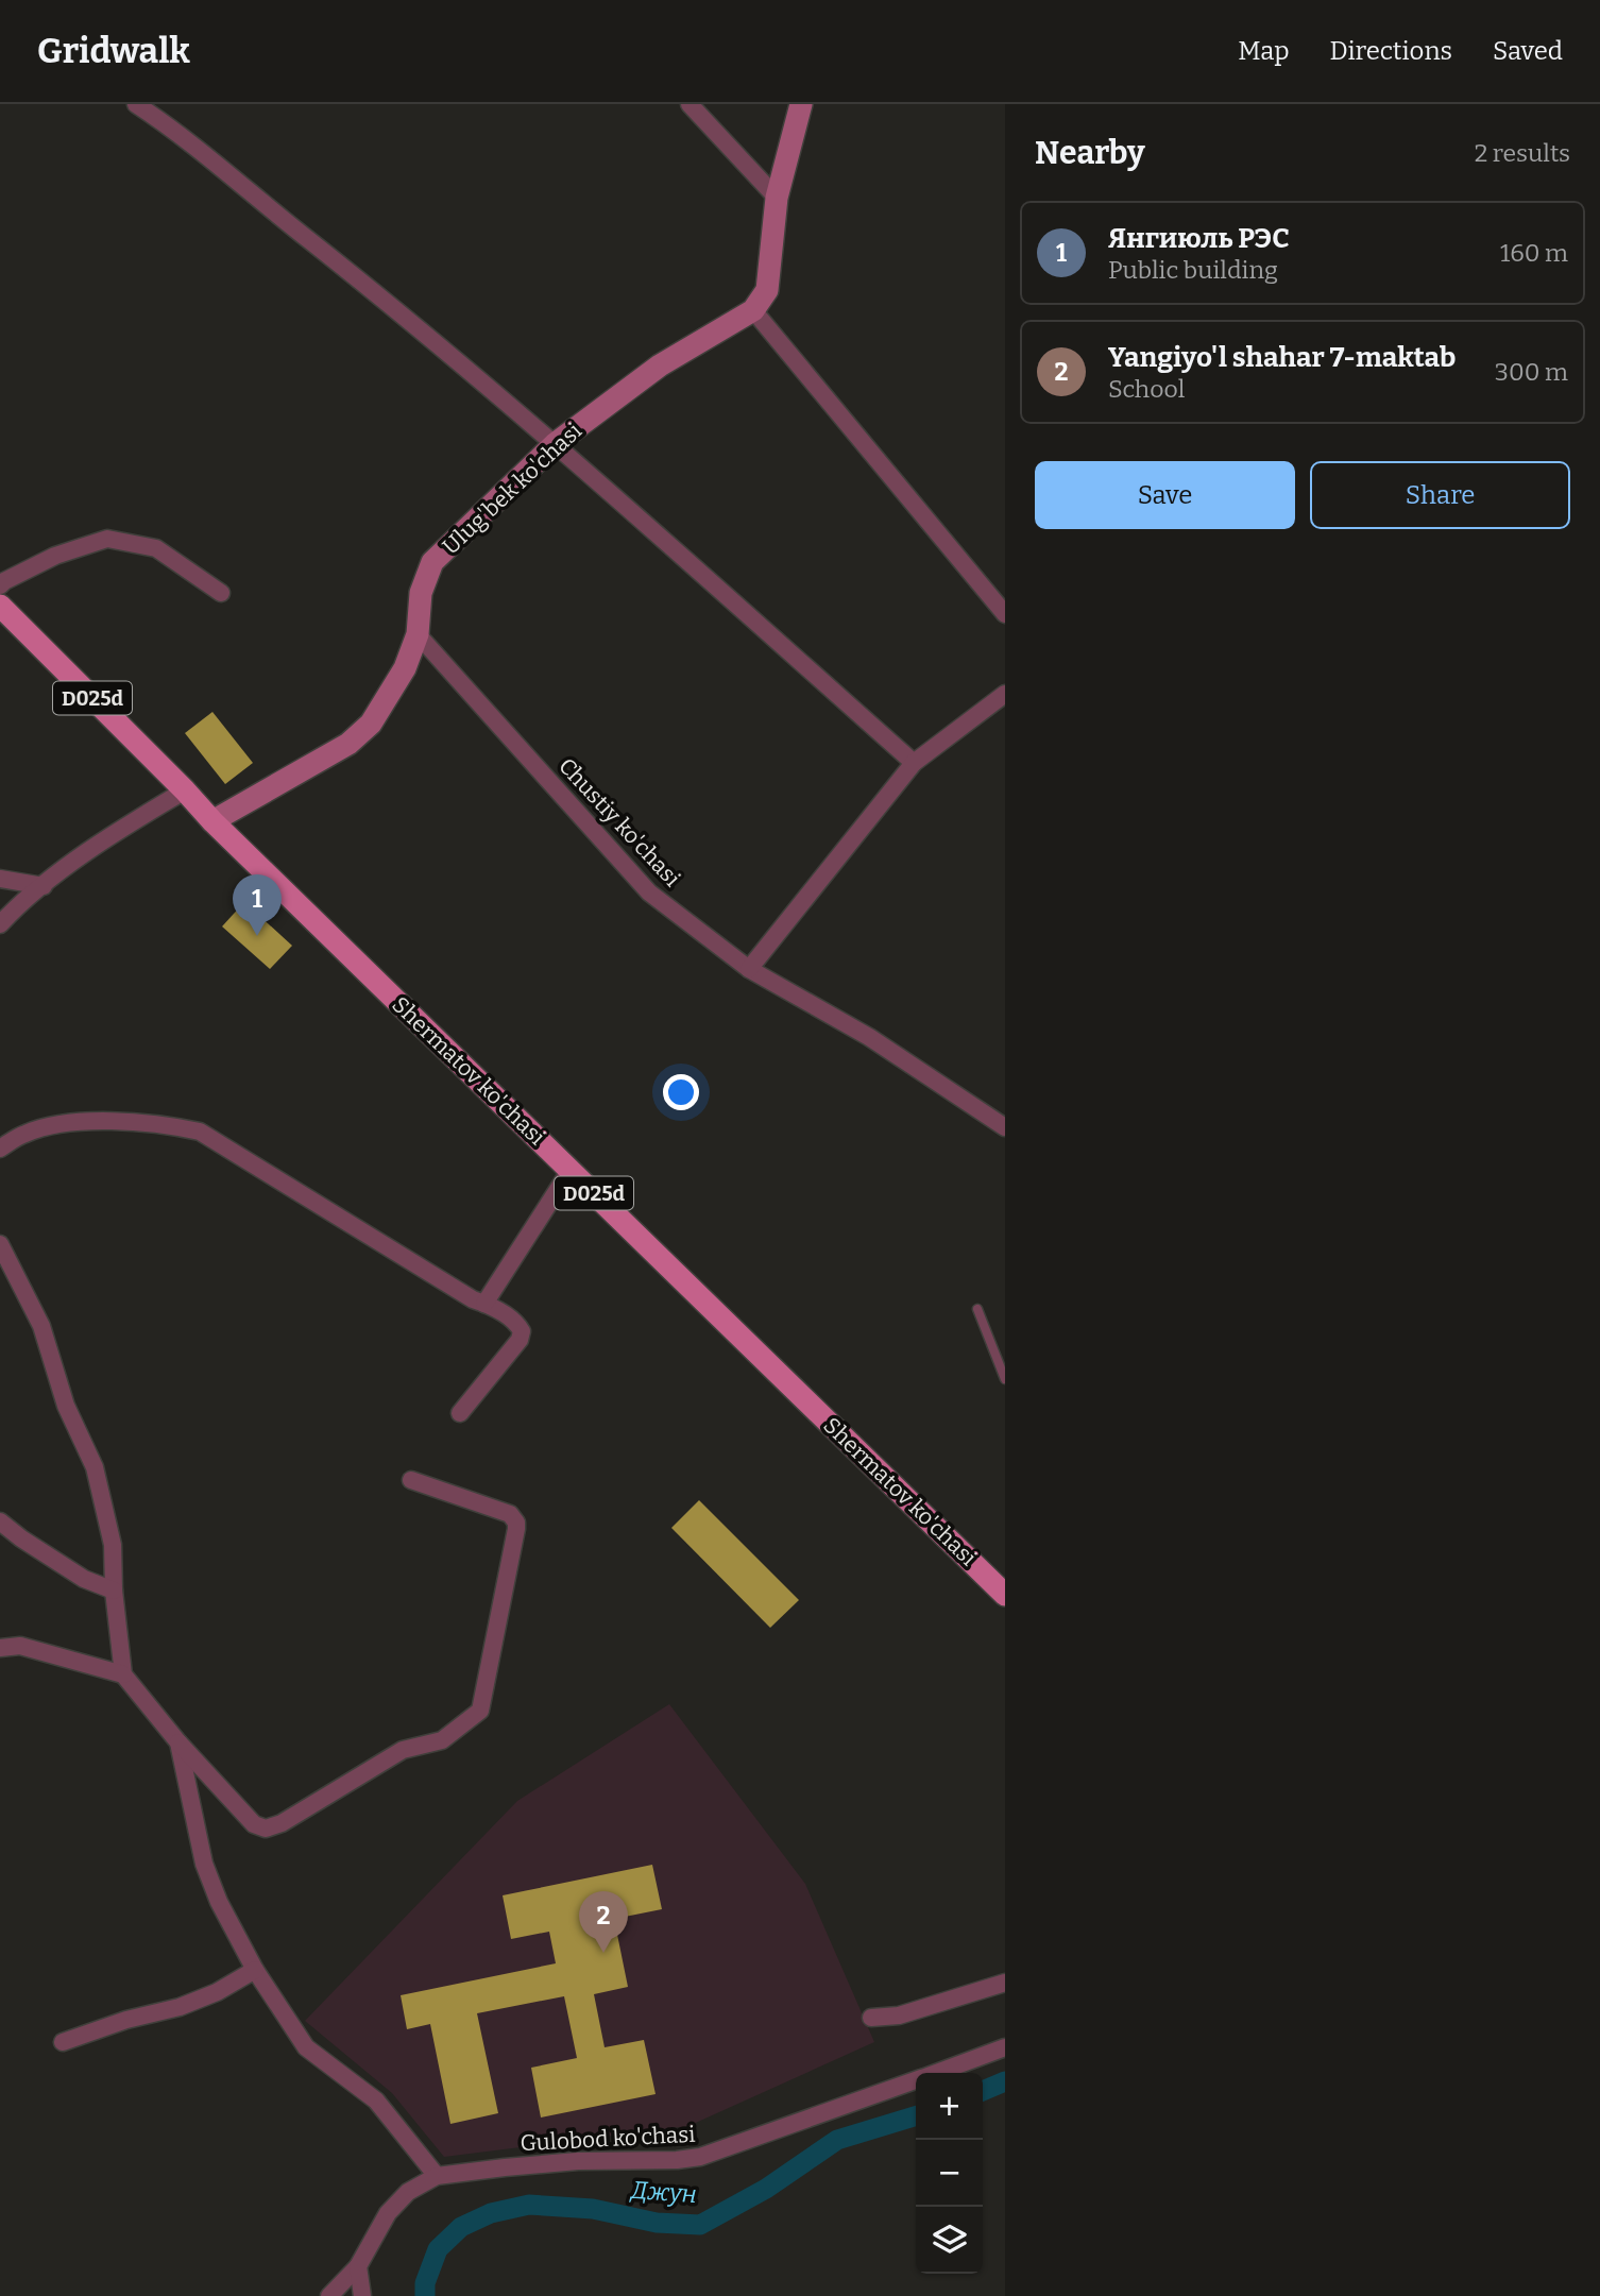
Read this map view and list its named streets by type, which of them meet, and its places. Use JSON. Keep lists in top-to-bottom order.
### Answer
{
  "streets": {
    "main road": ["D025d", "Shermatov ko'chasi"],
    "street": ["Ulug'bek ko'chasi", "Chustiy ko'chasi", "Gulobod ko'chasi"]
  },
  "crossings": [
    ["Ulug'bek ko'chasi", "Chustiy ko'chasi"],
    ["Ulug'bek ko'chasi", "Shermatov ko'chasi"]
  ],
  "water": ["Джун"],
  "page": {
    "header": "Gridwalk",
    "nav": ["Map", "Directions", "Saved"],
    "heading": ["Nearby", "2 results"],
    "list": [
      {
        "mark": "1",
        "name": "Янгиюль РЭС",
        "note": "Public building",
        "value": "160 m"
      },
      {
        "mark": "2",
        "name": "Yangiyo'l shahar 7-maktab",
        "note": "School",
        "value": "300 m"
      }
    ],
    "buttons": ["Save", "Share"],
    "pins": ["1", "2"],
    "map_buttons": ["+", "−"]
  }
}
